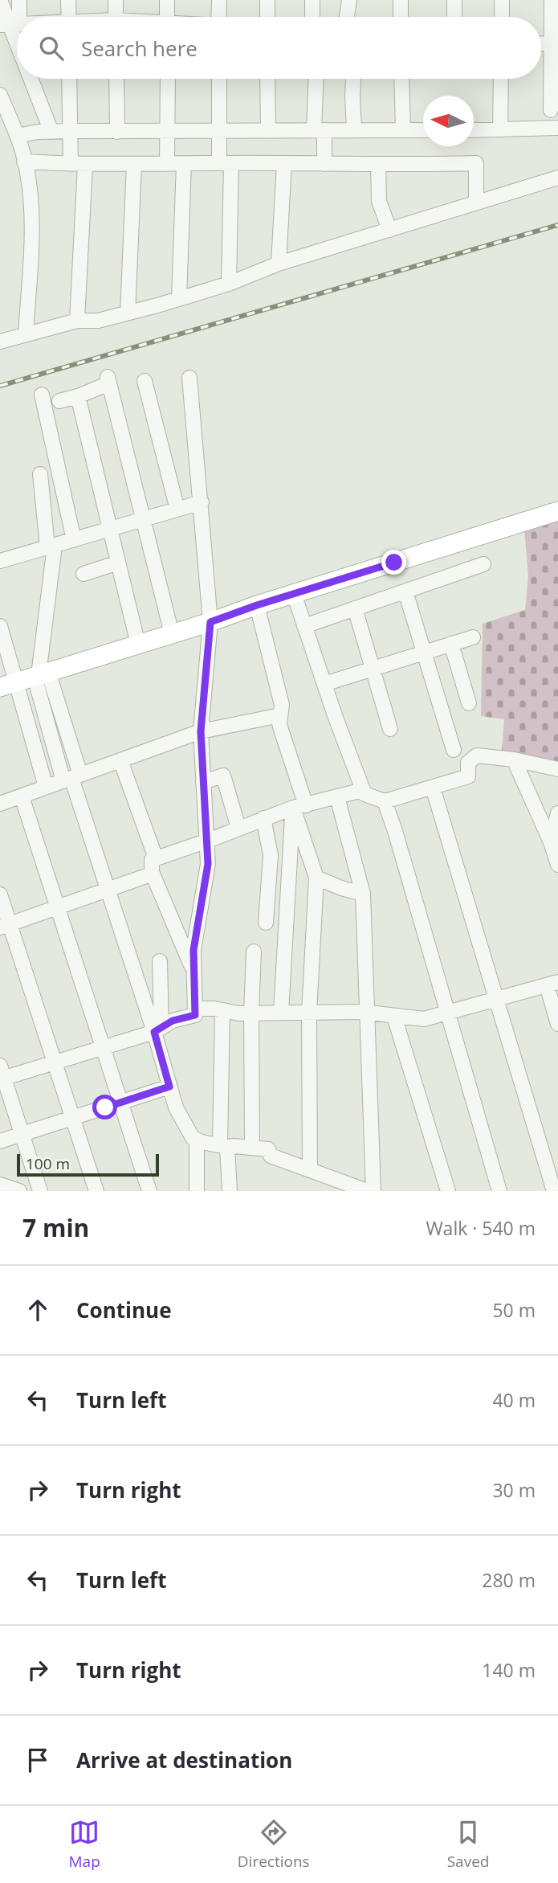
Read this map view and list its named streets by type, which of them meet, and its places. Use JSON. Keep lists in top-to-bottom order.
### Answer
{
  "scale_bar": "100 m",
  "north": "left",
  "page": {
    "search": "Search here",
    "scale": "100 m",
    "heading": ["7 min", "Walk · 540 m"],
    "list": [
      ["Continue", "50 m"],
      ["Turn left", "40 m"],
      ["Turn right", "30 m"],
      ["Turn left", "280 m"],
      ["Turn right", "140 m"],
      "Arrive at destination"
    ],
    "nav": ["Map", "Directions", "Saved"]
  }
}
